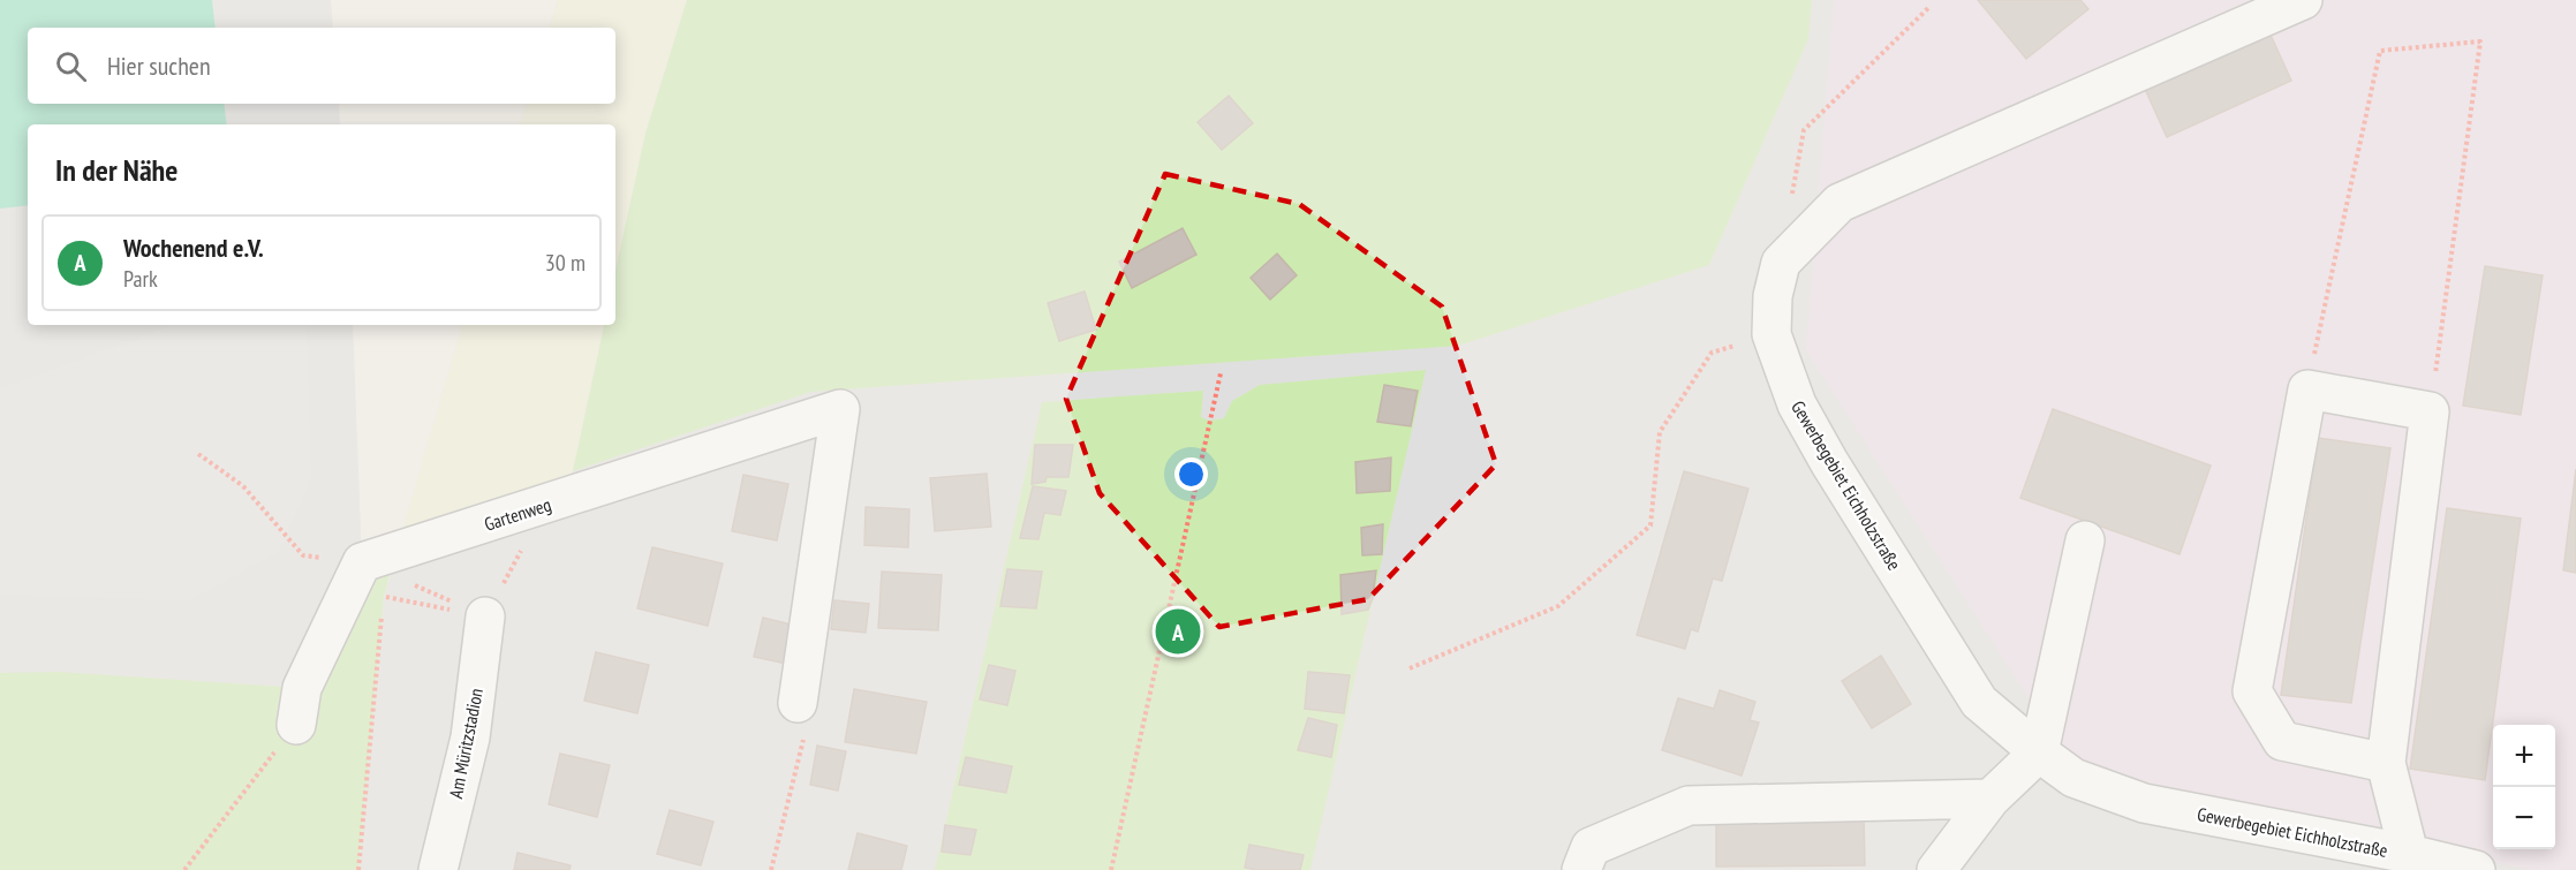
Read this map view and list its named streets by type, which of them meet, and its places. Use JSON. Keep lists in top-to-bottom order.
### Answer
{
  "streets": {
    "street": ["Gewerbegebiet Eichholzstraße", "Gartenweg", "Am Müritzstadion"]
  },
  "page": {
    "search": "Hier suchen",
    "heading": "In der Nähe",
    "list": [
      {
        "mark": "A",
        "name": "Wochenend e.V.",
        "note": "Park",
        "value": "30 m"
      }
    ],
    "pins": "A",
    "map_buttons": ["+", "−"]
  }
}
